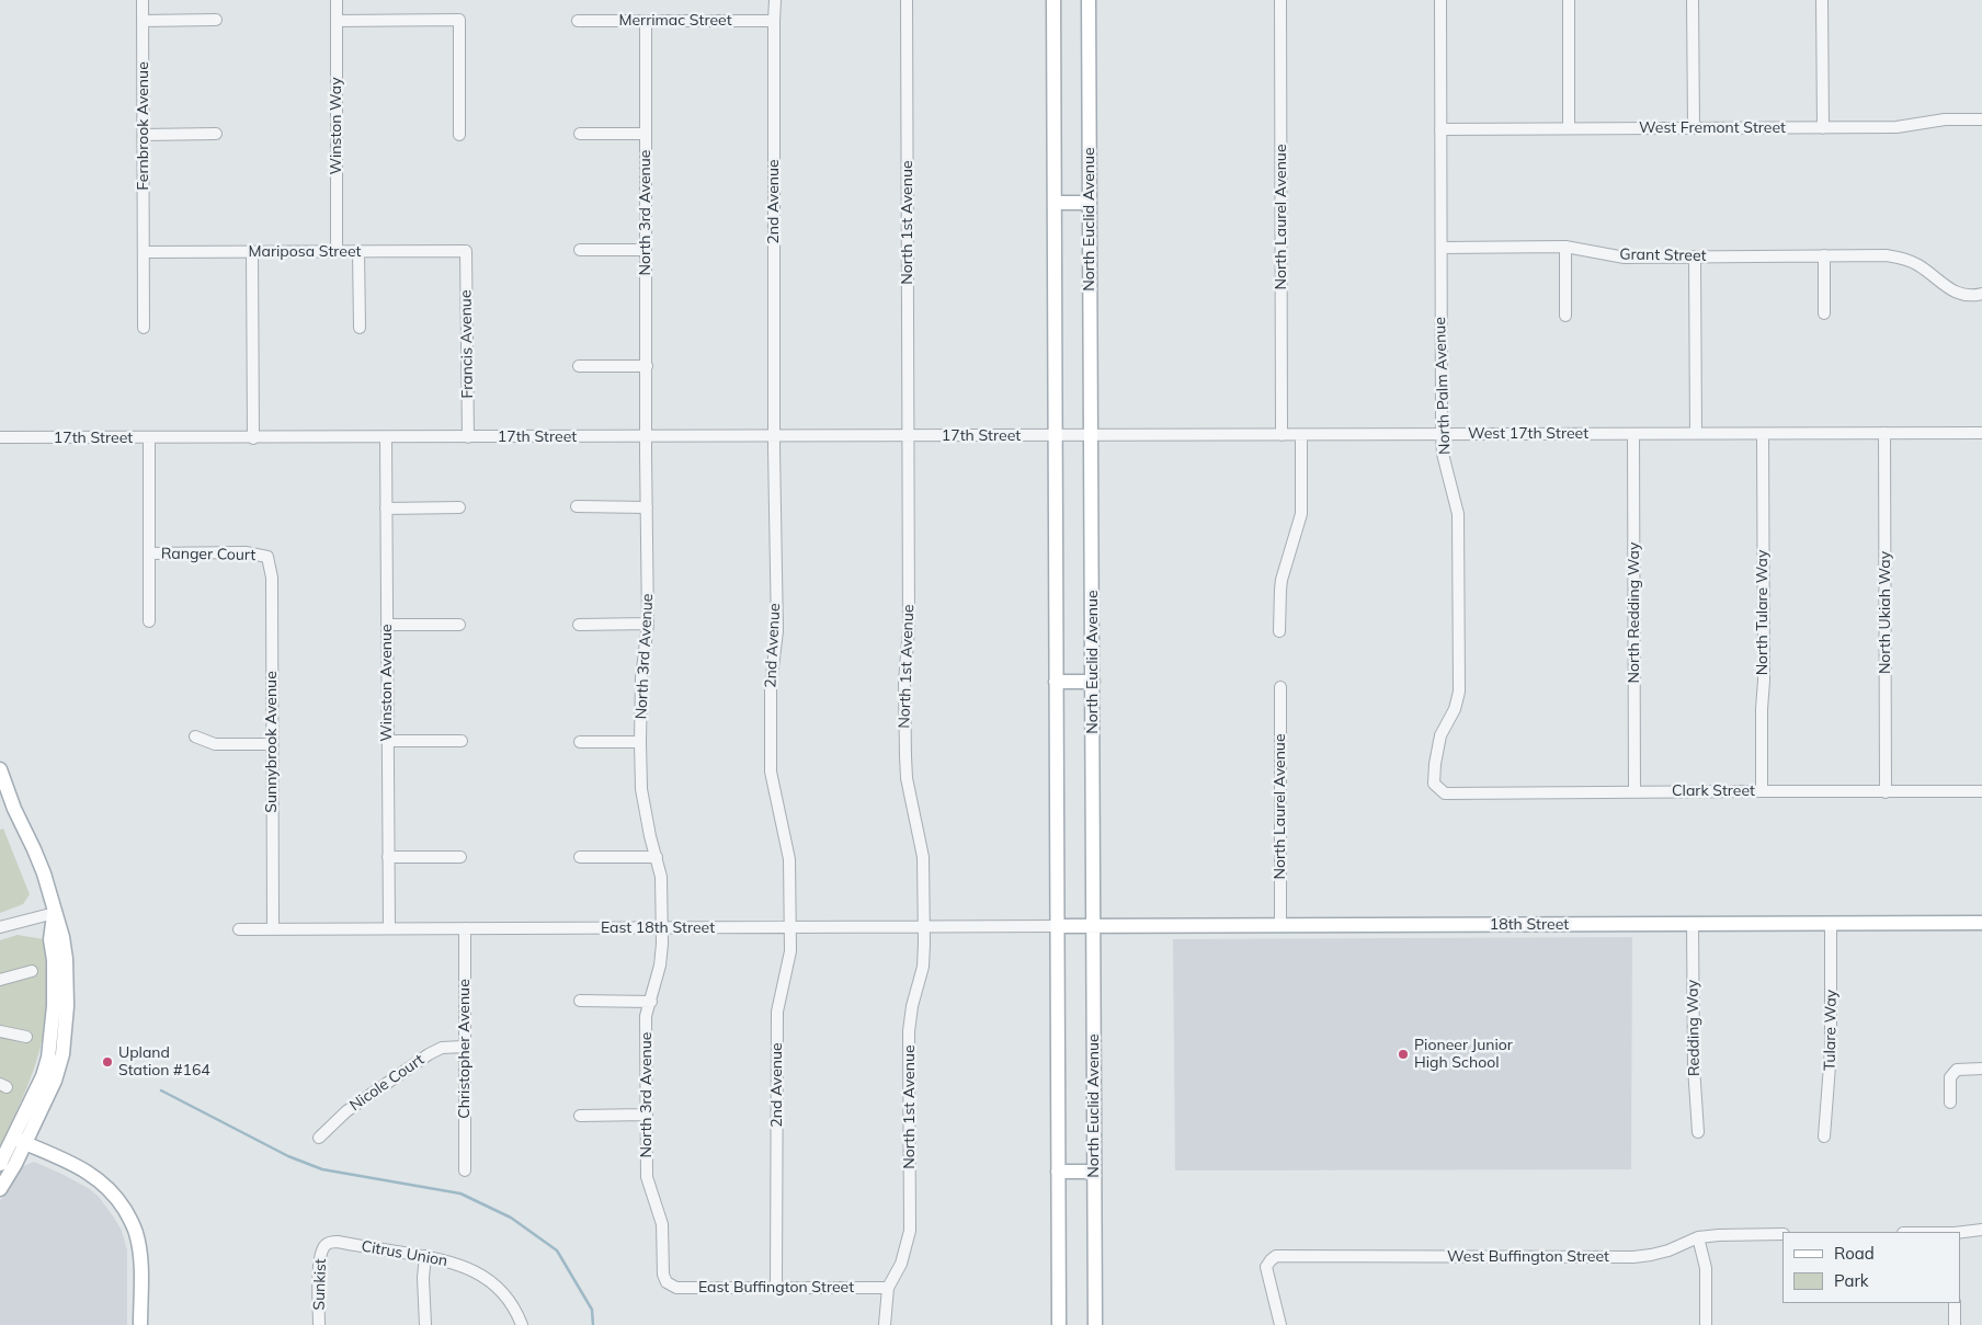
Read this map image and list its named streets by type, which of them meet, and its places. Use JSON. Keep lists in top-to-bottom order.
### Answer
{
  "streets": {
    "main road": ["North Euclid Avenue", "18th Street", "East 18th Street"],
    "street": [
      "Merrimac Street",
      "Fernbrook Avenue",
      "Winston Way",
      "West Fremont Street",
      "2nd Avenue",
      "North 3rd Avenue",
      "North Laurel Avenue",
      "North 1st Avenue",
      "Mariposa Street",
      "Grant Street",
      "Francis Avenue",
      "North Palm Avenue",
      "West 17th Street",
      "17th Street",
      "Ranger Court",
      "North Redding Way",
      "North Tulare Way",
      "North Ukiah Way",
      "Winston Avenue",
      "Sunnybrook Avenue",
      "Clark Street",
      "Redding Way",
      "Tulare Way",
      "Christopher Avenue",
      "Nicole Court",
      "Citrus Union",
      "West Buffington Street",
      "Sunkist",
      "East Buffington Street"
    ]
  },
  "crossings": [
    ["Merrimac Street", "2nd Avenue"],
    ["Merrimac Street", "North 3rd Avenue"],
    ["Fernbrook Avenue", "Mariposa Street"],
    ["Winston Way", "Mariposa Street"],
    ["West Fremont Street", "North Palm Avenue"],
    ["2nd Avenue", "17th Street"],
    ["2nd Avenue", "East 18th Street"],
    ["2nd Avenue", "East Buffington Street"],
    ["North 3rd Avenue", "17th Street"],
    ["North 3rd Avenue", "East 18th Street"],
    ["North 3rd Avenue", "East Buffington Street"],
    ["North Laurel Avenue", "West 17th Street"],
    ["North Laurel Avenue", "18th Street"],
    ["North Euclid Avenue", "West 17th Street"],
    ["North Euclid Avenue", "18th Street"],
    ["North 1st Avenue", "17th Street"],
    ["North 1st Avenue", "East 18th Street"],
    ["North 1st Avenue", "East Buffington Street"],
    ["Mariposa Street", "Francis Avenue"],
    ["Grant Street", "North Palm Avenue"],
    ["Francis Avenue", "17th Street"],
    ["North Palm Avenue", "West 17th Street"],
    ["North Palm Avenue", "Clark Street"],
    ["West 17th Street", "17th Street"],
    ["West 17th Street", "North Redding Way"],
    ["West 17th Street", "North Tulare Way"],
    ["West 17th Street", "North Ukiah Way"],
    ["17th Street", "Winston Avenue"],
    ["Ranger Court", "Sunnybrook Avenue"],
    ["North Redding Way", "Clark Street"],
    ["North Tulare Way", "Clark Street"],
    ["North Ukiah Way", "Clark Street"],
    ["Winston Avenue", "East 18th Street"],
    ["Sunnybrook Avenue", "East 18th Street"],
    ["18th Street", "East 18th Street"],
    ["18th Street", "Redding Way"],
    ["18th Street", "Tulare Way"],
    ["East 18th Street", "Christopher Avenue"],
    ["Christopher Avenue", "Nicole Court"],
    ["Citrus Union", "Sunkist"]
  ],
  "places": ["Pioneer Junior High School", "Upland Station #164"],
  "legend": ["Road", "Park"]
}
